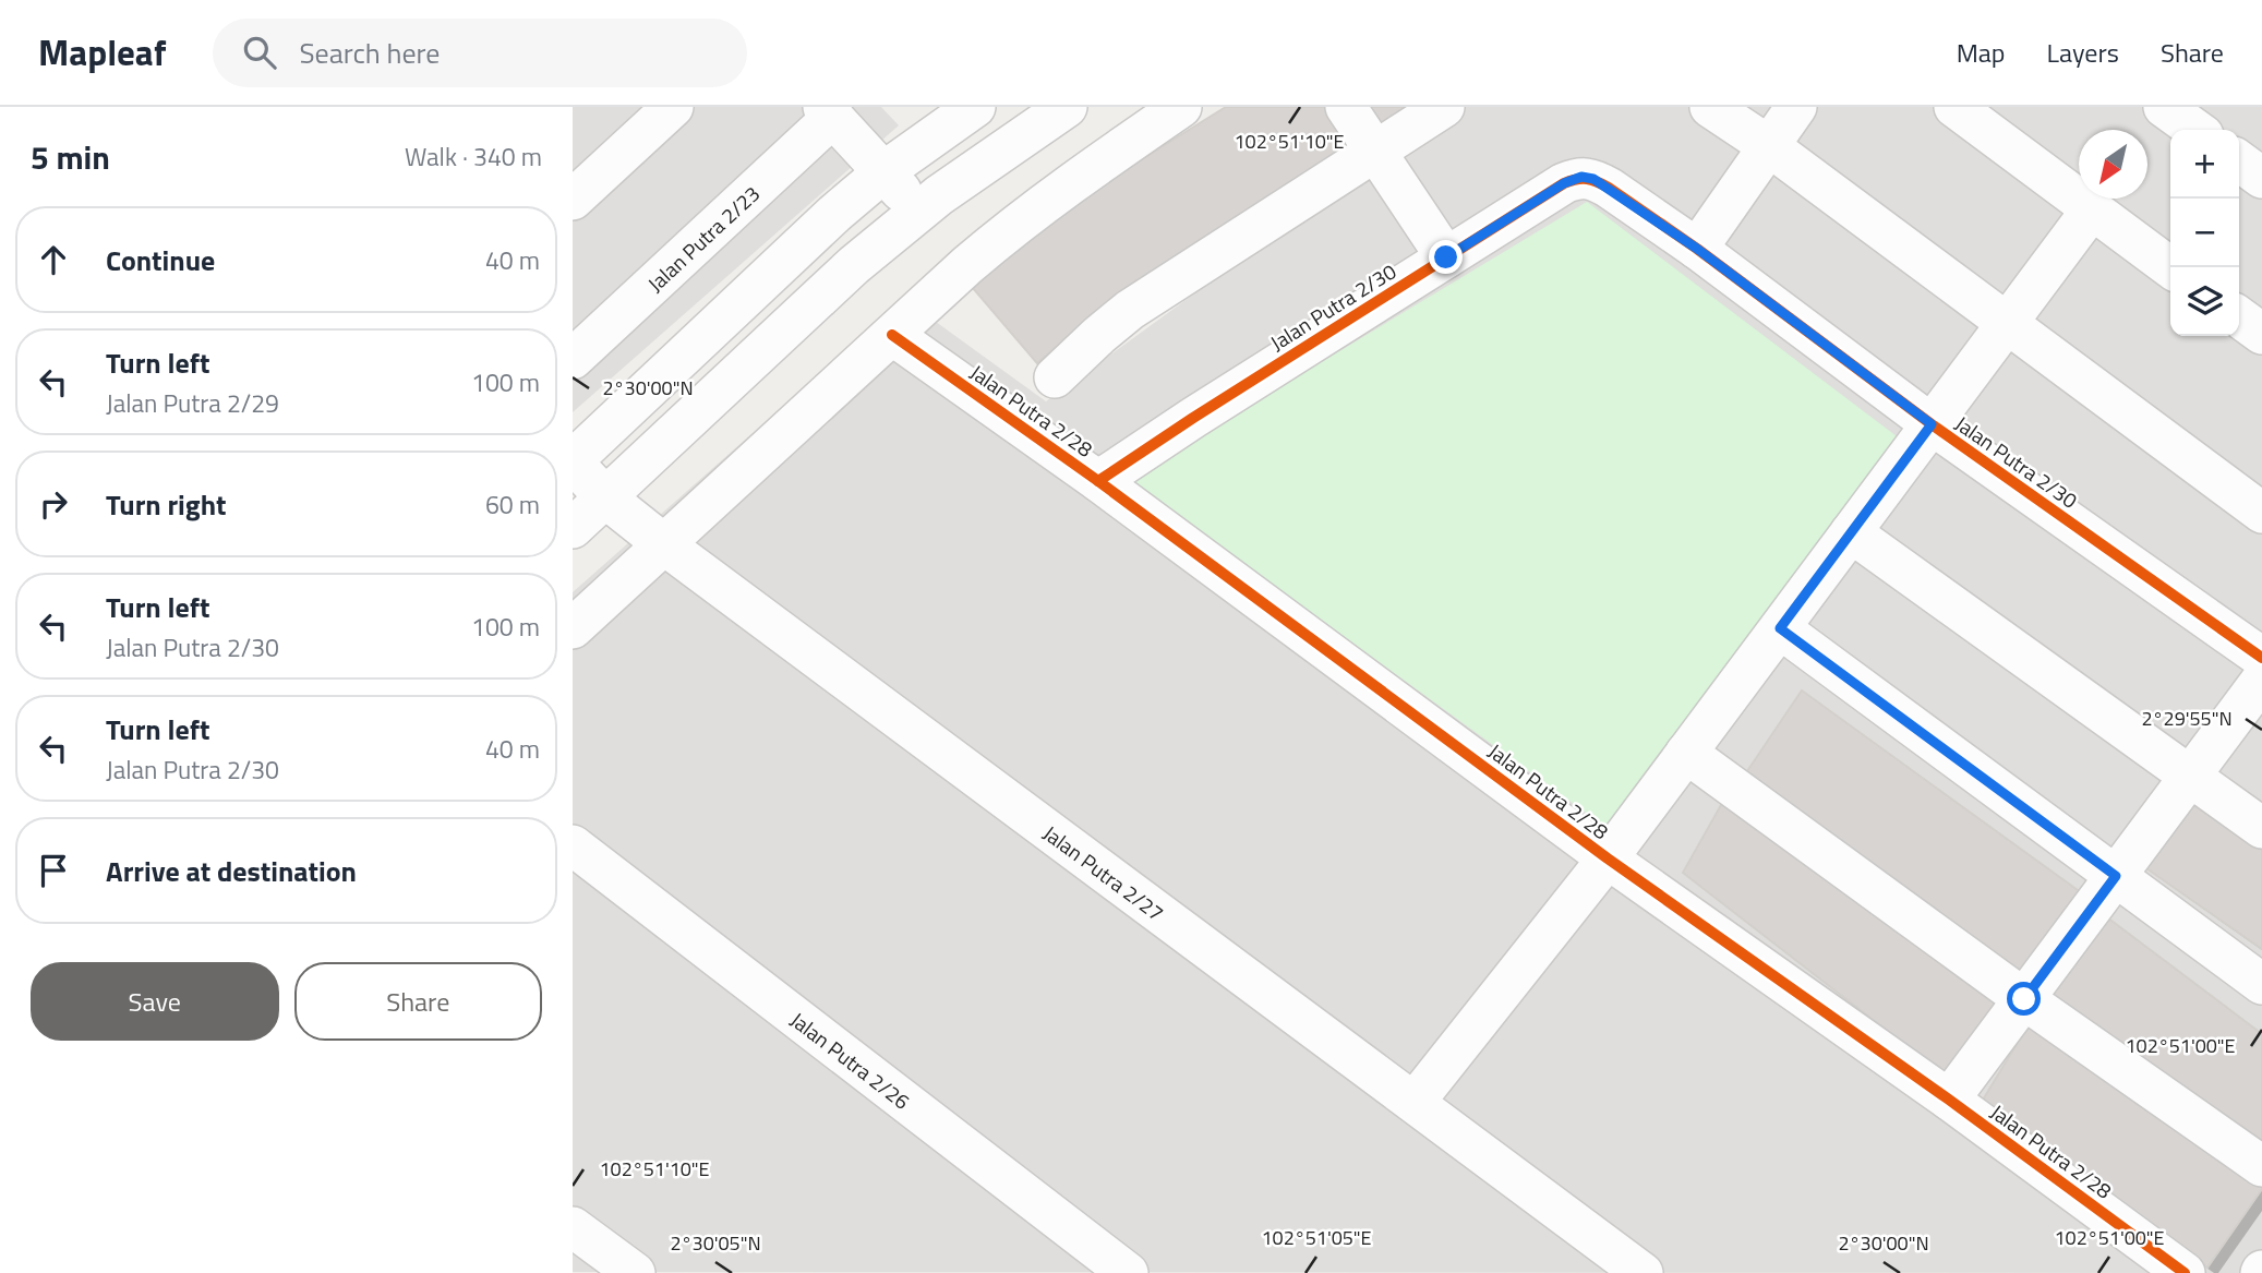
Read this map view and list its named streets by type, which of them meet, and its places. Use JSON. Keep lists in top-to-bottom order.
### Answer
{
  "streets": {
    "street": [
      "Jalan Putra 2/23",
      "Jalan Putra 2/30",
      "Jalan Putra 2/28",
      "Jalan Putra 2/27",
      "Jalan Putra 2/26"
    ]
  },
  "crossings": [
    ["Jalan Putra 2/30", "Jalan Putra 2/28"]
  ],
  "north": "bottom left",
  "page": {
    "header": "Mapleaf",
    "search": "Search here",
    "nav": ["Map", "Layers", "Share"],
    "heading": ["5 min", "Walk · 340 m"],
    "map_buttons": ["+", "−"],
    "list": [
      ["Continue", "40 m"],
      ["Turn left", "Jalan Putra 2/29", "100 m"],
      ["Turn right", "60 m"],
      ["Turn left", "Jalan Putra 2/30", "100 m"],
      ["Turn left", "Jalan Putra 2/30", "40 m"],
      "Arrive at destination"
    ],
    "buttons": ["Save", "Share"]
  },
  "coordinates": [
    "102°51'10\"E",
    "2°30'00\"N",
    "2°29'55\"N",
    "102°51'00\"E",
    "102°51'05\"E",
    "2°30'05\"N"
  ]
}
